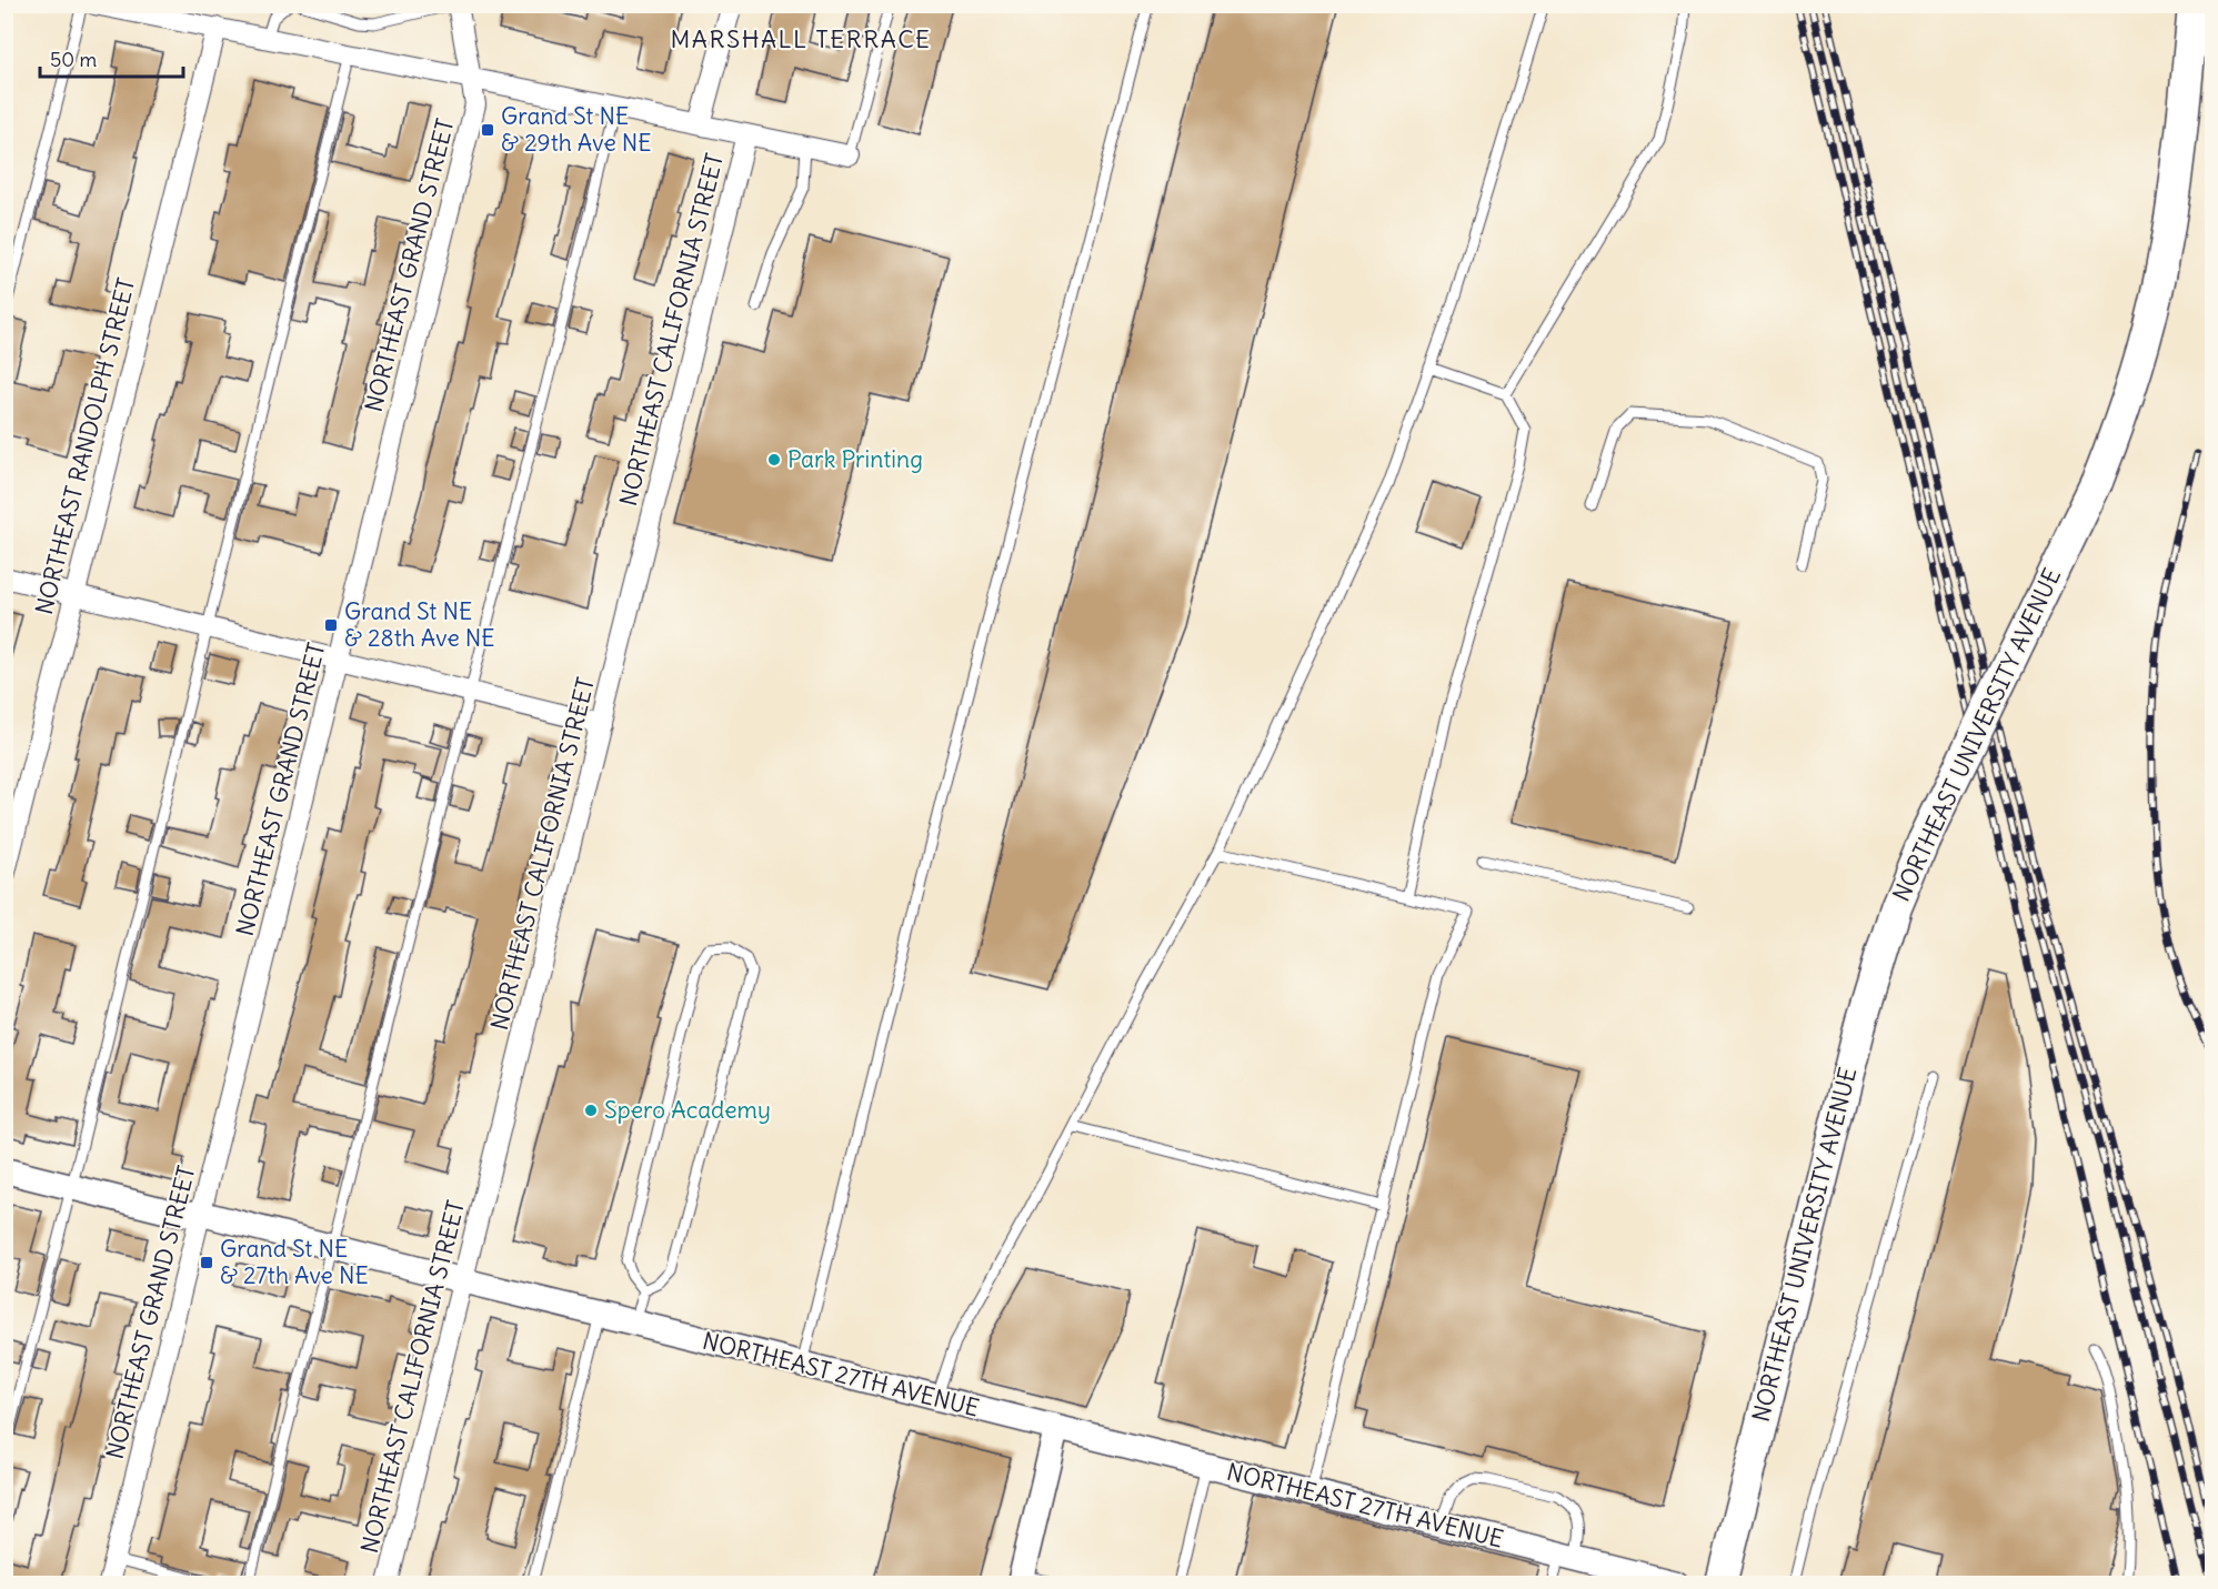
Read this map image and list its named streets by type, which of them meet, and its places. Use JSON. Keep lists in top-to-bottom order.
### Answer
{
  "streets": {
    "main road": ["NORTHEAST UNIVERSITY AVENUE"],
    "street": [
      "NORTHEAST GRAND STREET",
      "NORTHEAST CALIFORNIA STREET",
      "NORTHEAST RANDOLPH STREET",
      "NORTHEAST 27TH AVENUE"
    ]
  },
  "crossings": [
    ["NORTHEAST GRAND STREET", "NORTHEAST 27TH AVENUE"],
    ["NORTHEAST CALIFORNIA STREET", "NORTHEAST 27TH AVENUE"]
  ],
  "districts": ["MARSHALL TERRACE"],
  "places": {
    "transit": ["Grand St NE & 29th Ave NE", "Grand St NE & 28th Ave NE", "Grand St NE & 27th Ave NE"],
    "other": ["Park Printing", "Spero Academy"]
  },
  "scale_bar": "50 m"
}
